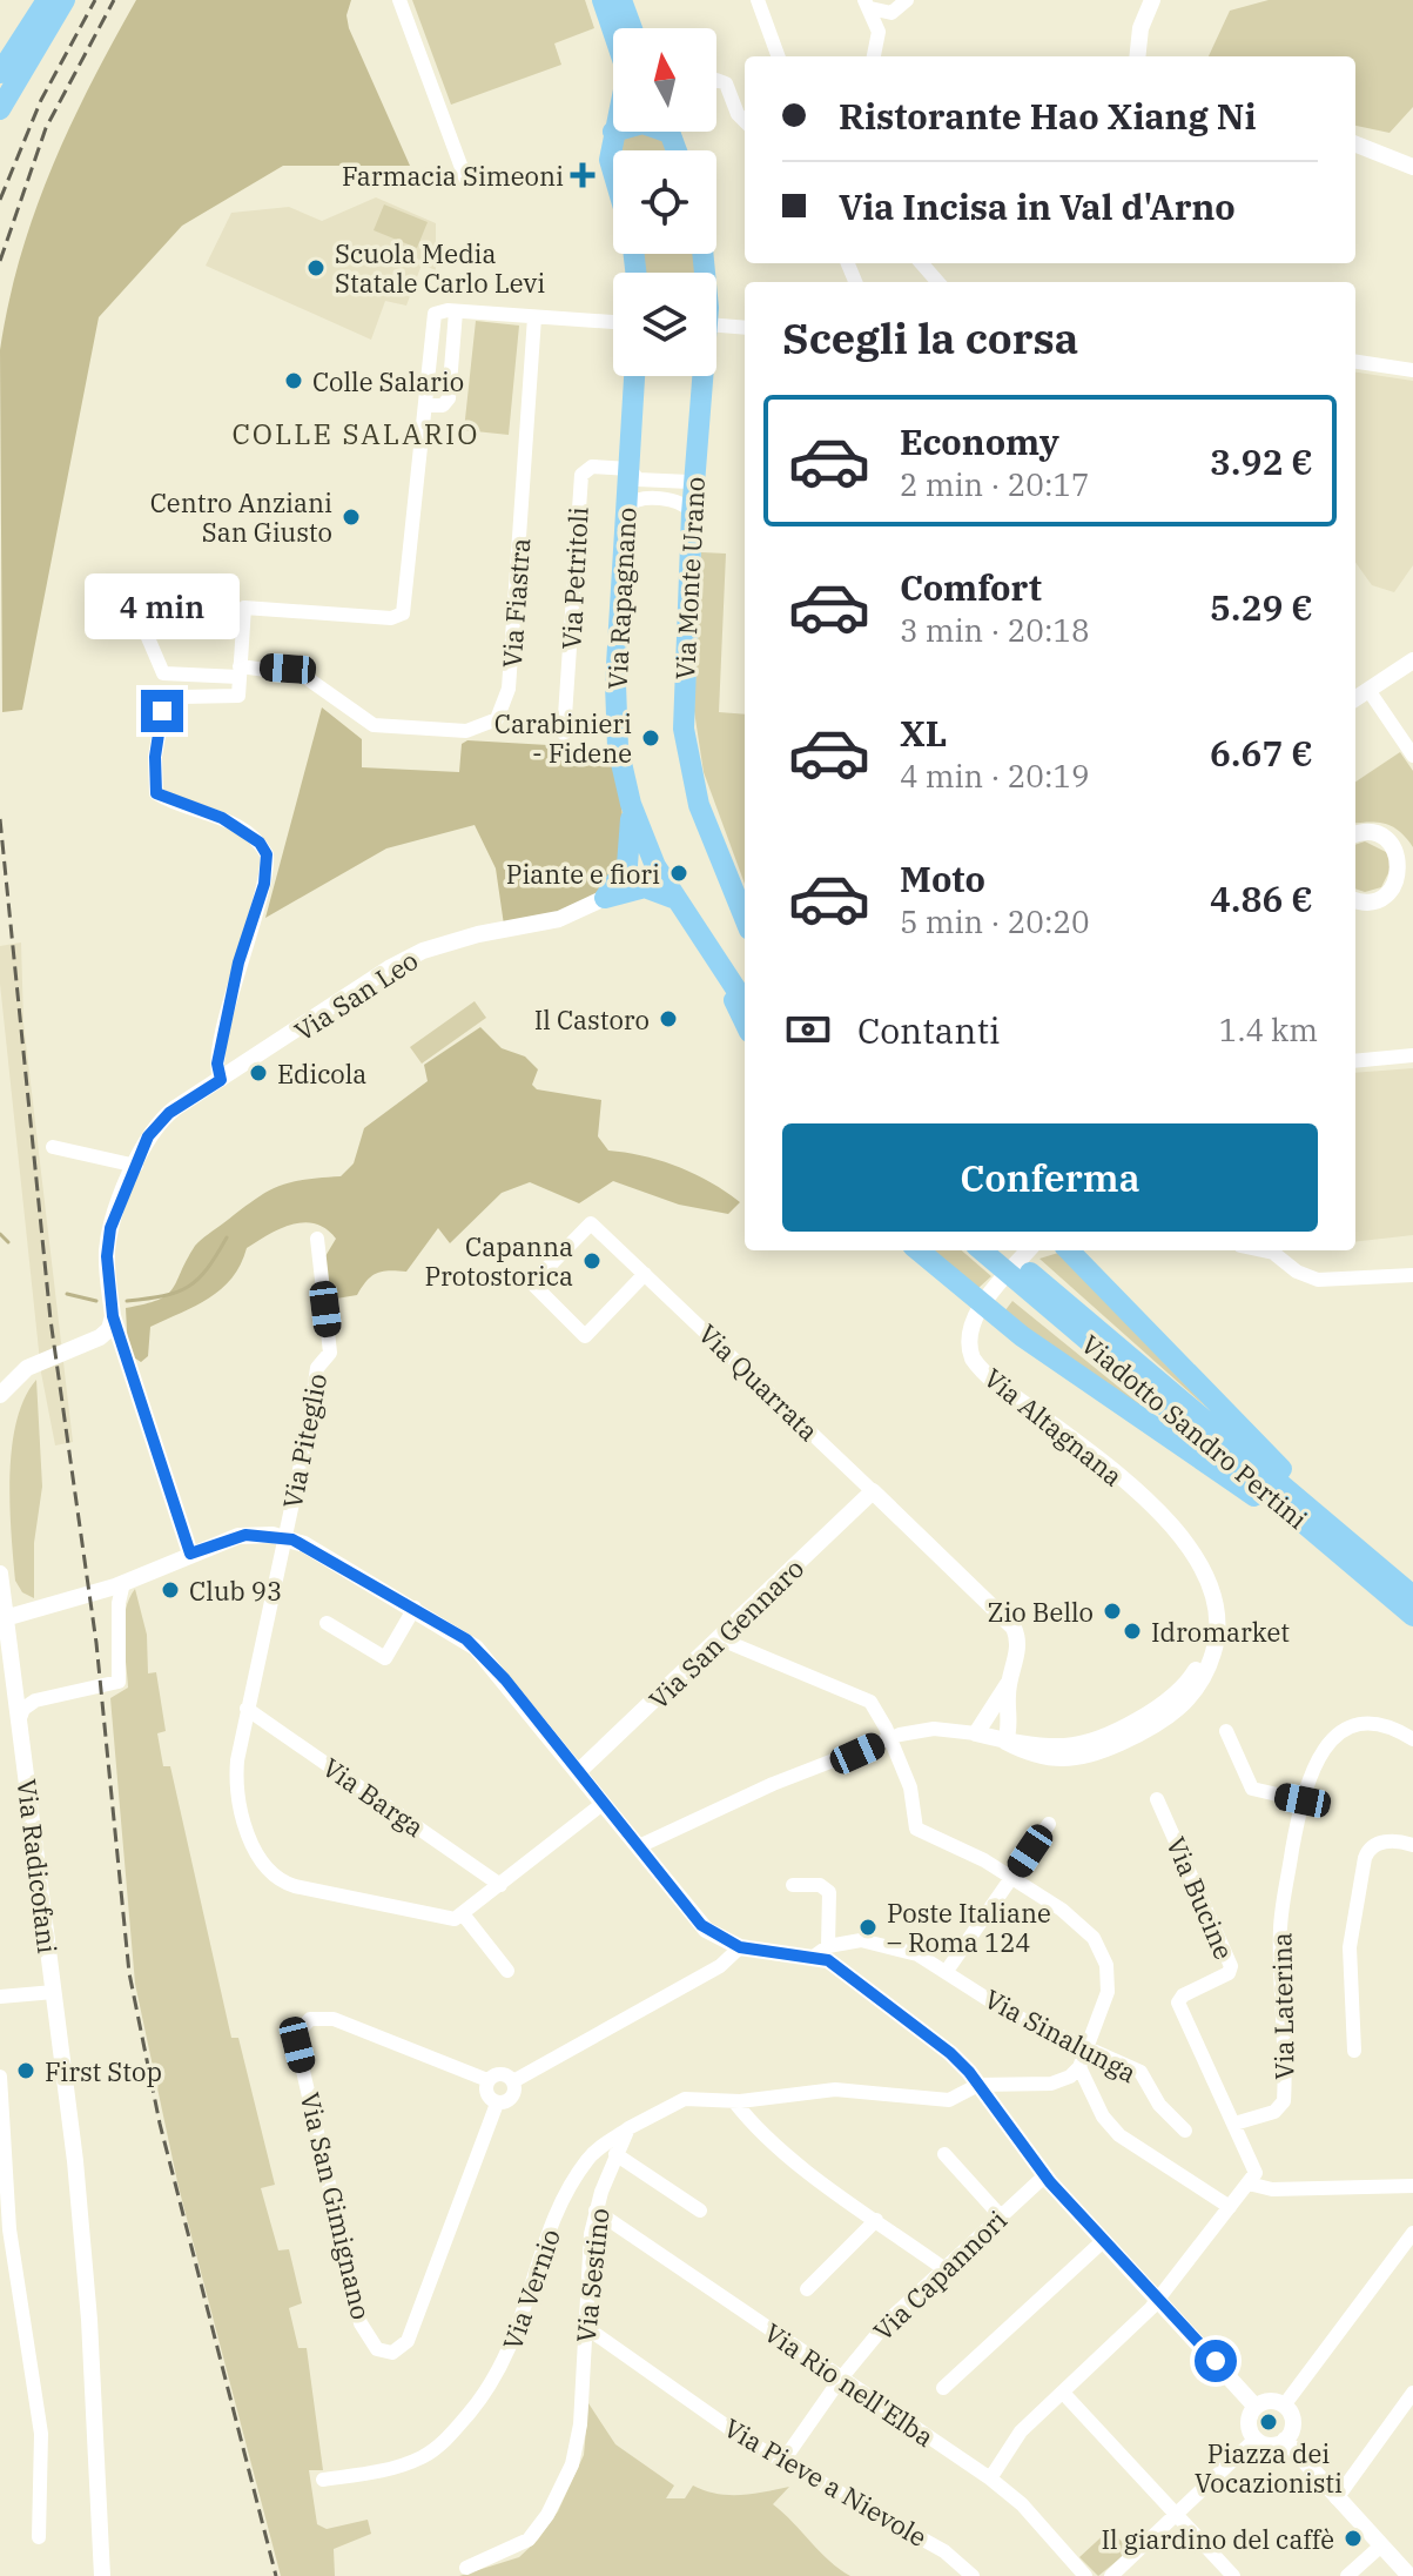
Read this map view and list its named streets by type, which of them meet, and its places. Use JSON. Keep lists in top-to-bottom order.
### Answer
{
  "streets": {
    "main road": ["Via Monte Urano", "Via Rapagnano", "Viadotto Sandro Pertini"],
    "street": [
      "Via Petritoli",
      "Via Fiastra",
      "Via San Leo",
      "Via Quarrata",
      "Via Altagnana",
      "Via Piteglio",
      "Via San Gennaro",
      "Via Barga",
      "Via Radicofani",
      "Via Bucine",
      "Via Laterina",
      "Via Sinalunga",
      "Via San Gimignano",
      "Via Sestino",
      "Via Capannori",
      "Via Vernio",
      "Via Rio nell'Elba",
      "Via Pieve a Nievole"
    ]
  },
  "crossings": [
    ["Via Petritoli", "Via Rapagnano"],
    ["Via Quarrata", "Via San Gennaro"],
    ["Via Piteglio", "Via Barga"],
    ["Via Bucine", "Via Laterina"],
    ["Via Sestino", "Via Vernio"],
    ["Via Sestino", "Via Rio nell'Elba"],
    ["Via Sestino", "Via Pieve a Nievole"],
    ["Via Capannori", "Via Rio nell'Elba"],
    ["Via Capannori", "Via Pieve a Nievole"]
  ],
  "districts": ["COLLE SALARIO"],
  "places": {
    "health": ["Farmacia Simeoni"],
    "other": [
      "Scuola Media Statale Carlo Levi",
      "Colle Salario",
      "Centro Anziani San Giusto",
      "Carabinieri - Fidene",
      "Piante e fiori",
      "Il Castoro",
      "Edicola",
      "Capanna Protostorica",
      "Club 93",
      "Zio Bello",
      "Idromarket",
      "Poste Italiane – Roma 124",
      "First Stop",
      "Piazza dei Vocazionisti",
      "Il giardino del caffè"
    ]
  },
  "north": "top",
  "page": {
    "banner": ["Ristorante Hao Xiang Ni", "Via Incisa in Val d'Arno"],
    "heading": "Scegli la corsa",
    "list": [
      {
        "name": "Economy",
        "note": "2 min · 20:17",
        "value": "3.92 €"
      },
      {
        "name": "Comfort",
        "note": "3 min · 20:18",
        "value": "5.29 €"
      },
      {
        "name": "XL",
        "note": "4 min · 20:19",
        "value": "6.67 €"
      },
      {
        "name": "Moto",
        "note": "5 min · 20:20",
        "value": "4.86 €"
      }
    ],
    "bubble": "4 min",
    "pay": ["Contanti", "1.4 km"],
    "buttons": "Conferma"
  }
}
